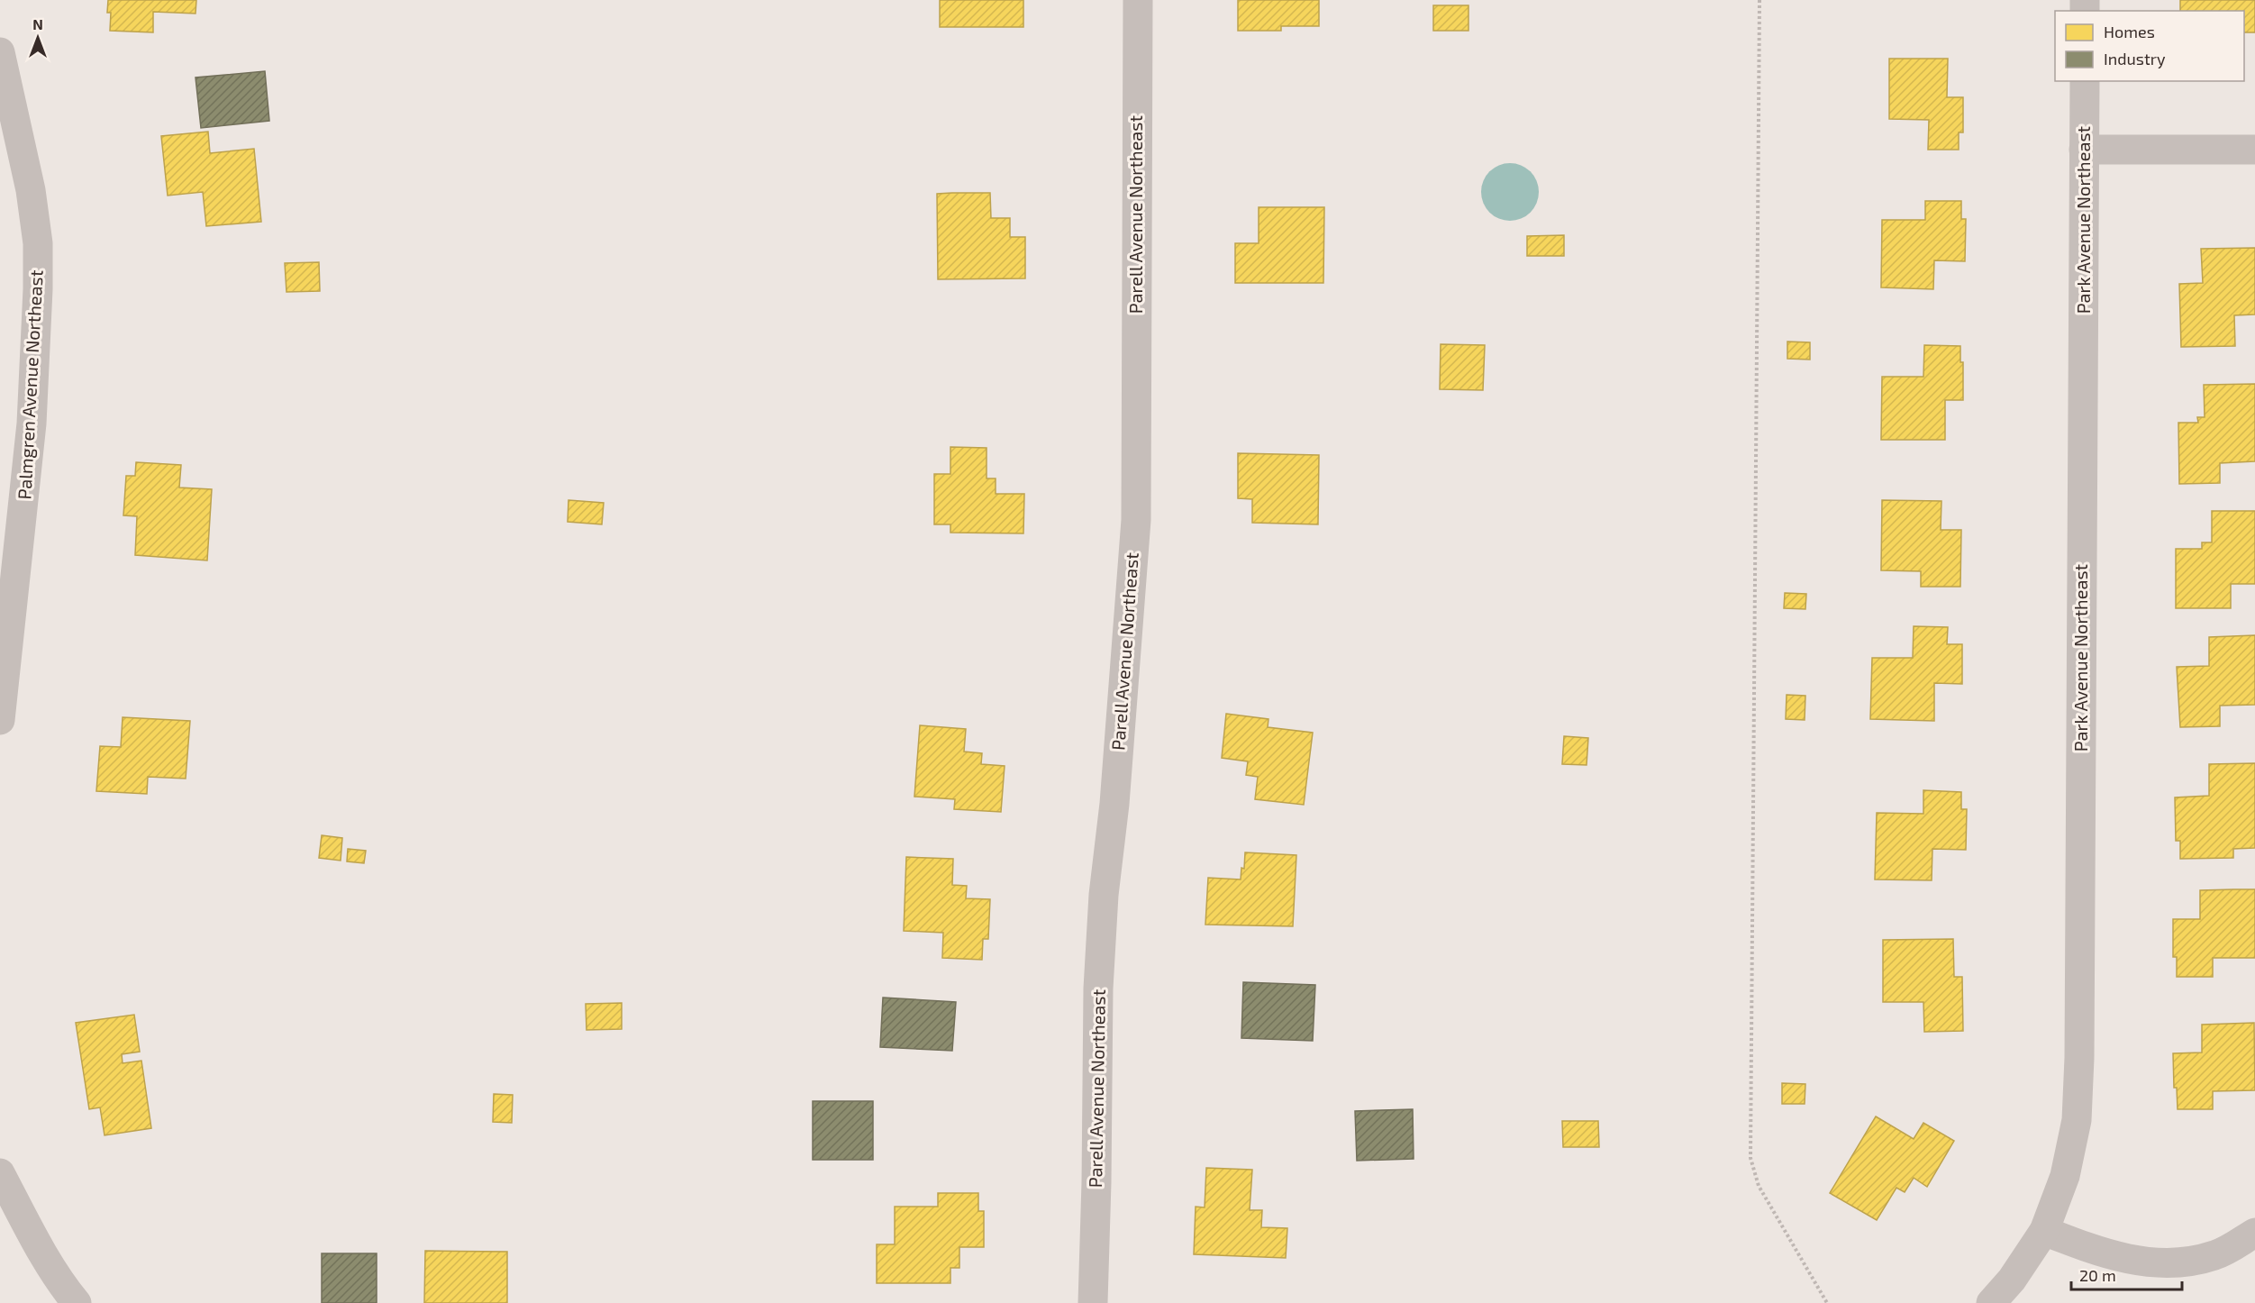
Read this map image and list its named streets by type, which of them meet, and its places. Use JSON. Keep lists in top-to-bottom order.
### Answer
{
  "streets": {
    "street": ["Parell Avenue Northeast", "Park Avenue Northeast", "Palmgren Avenue Northeast"]
  },
  "legend": ["Homes", "Industry"],
  "scale_bar": "20 m",
  "north": "top"
}
